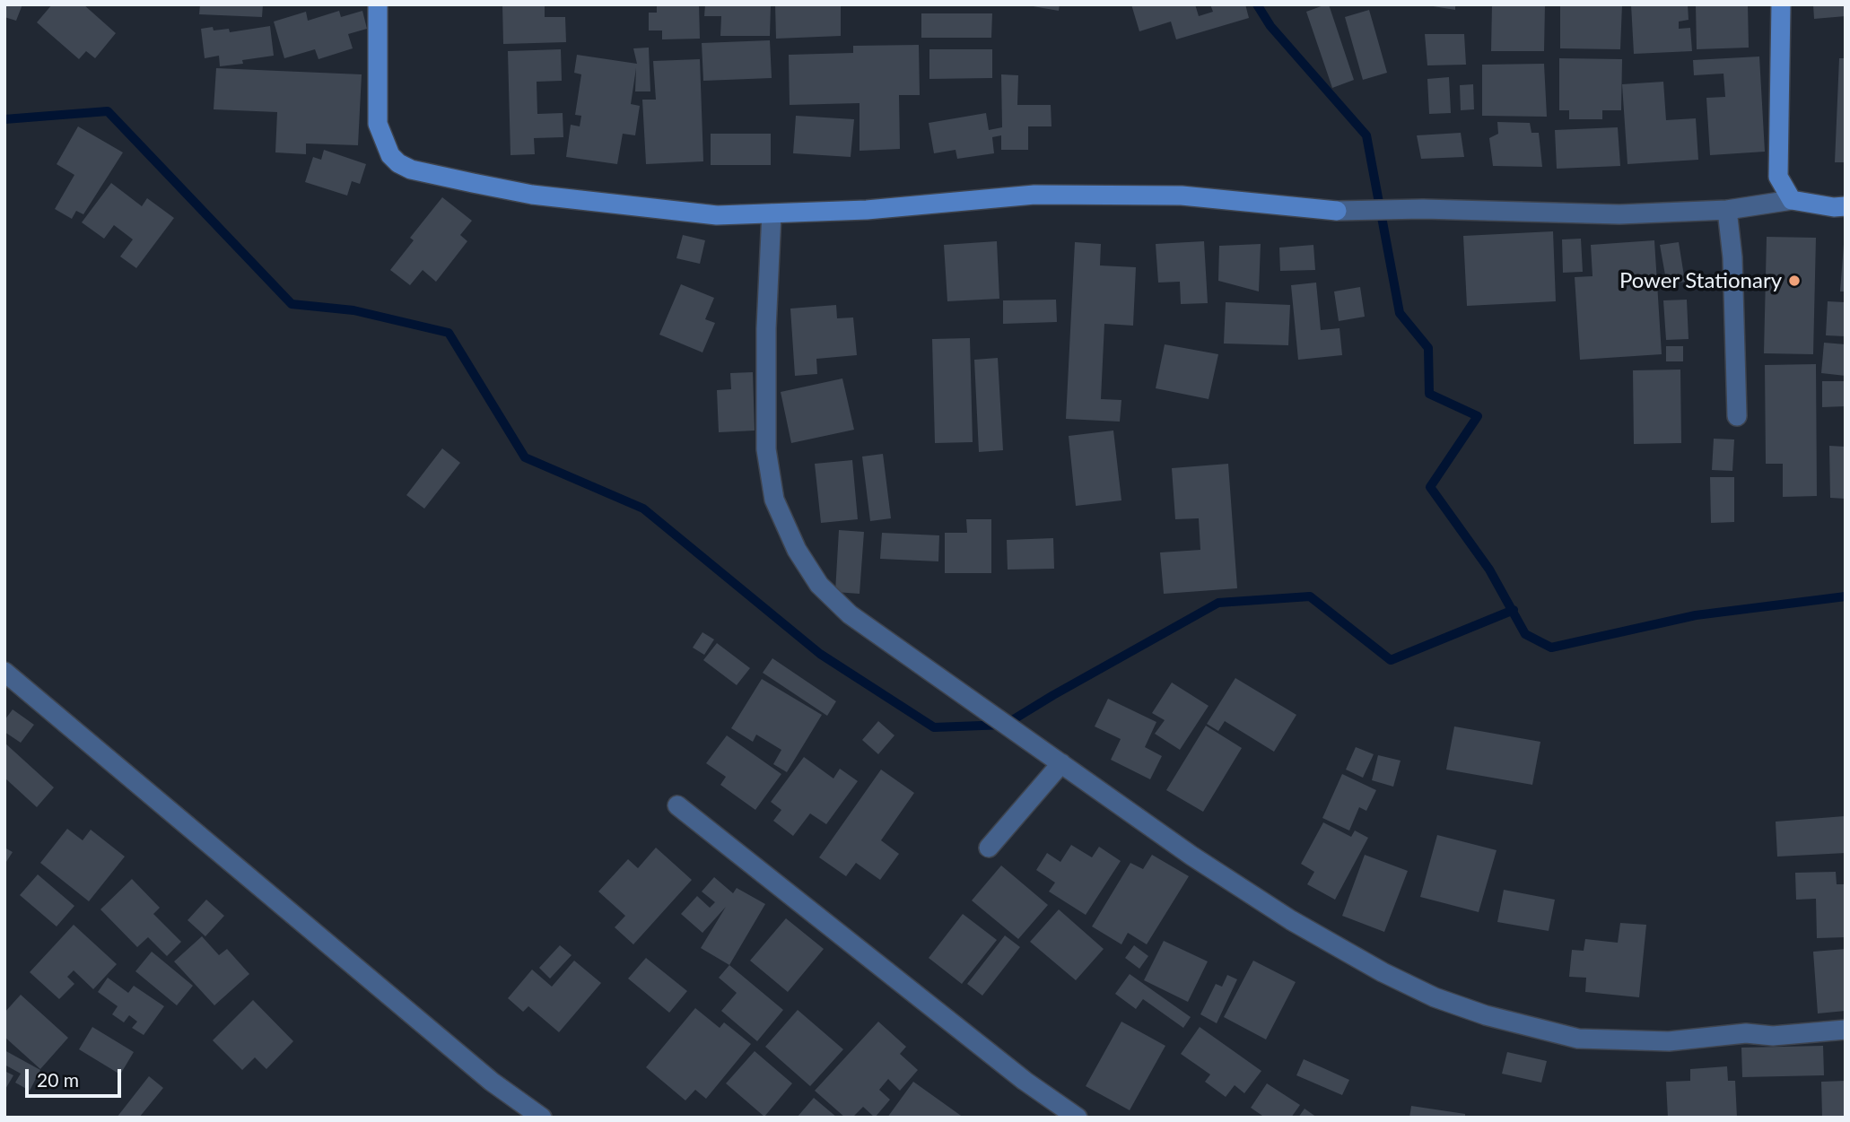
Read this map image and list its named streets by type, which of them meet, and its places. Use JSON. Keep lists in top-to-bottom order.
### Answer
{
  "places": ["Power Stationary"],
  "scale_bar": "20 m"
}
